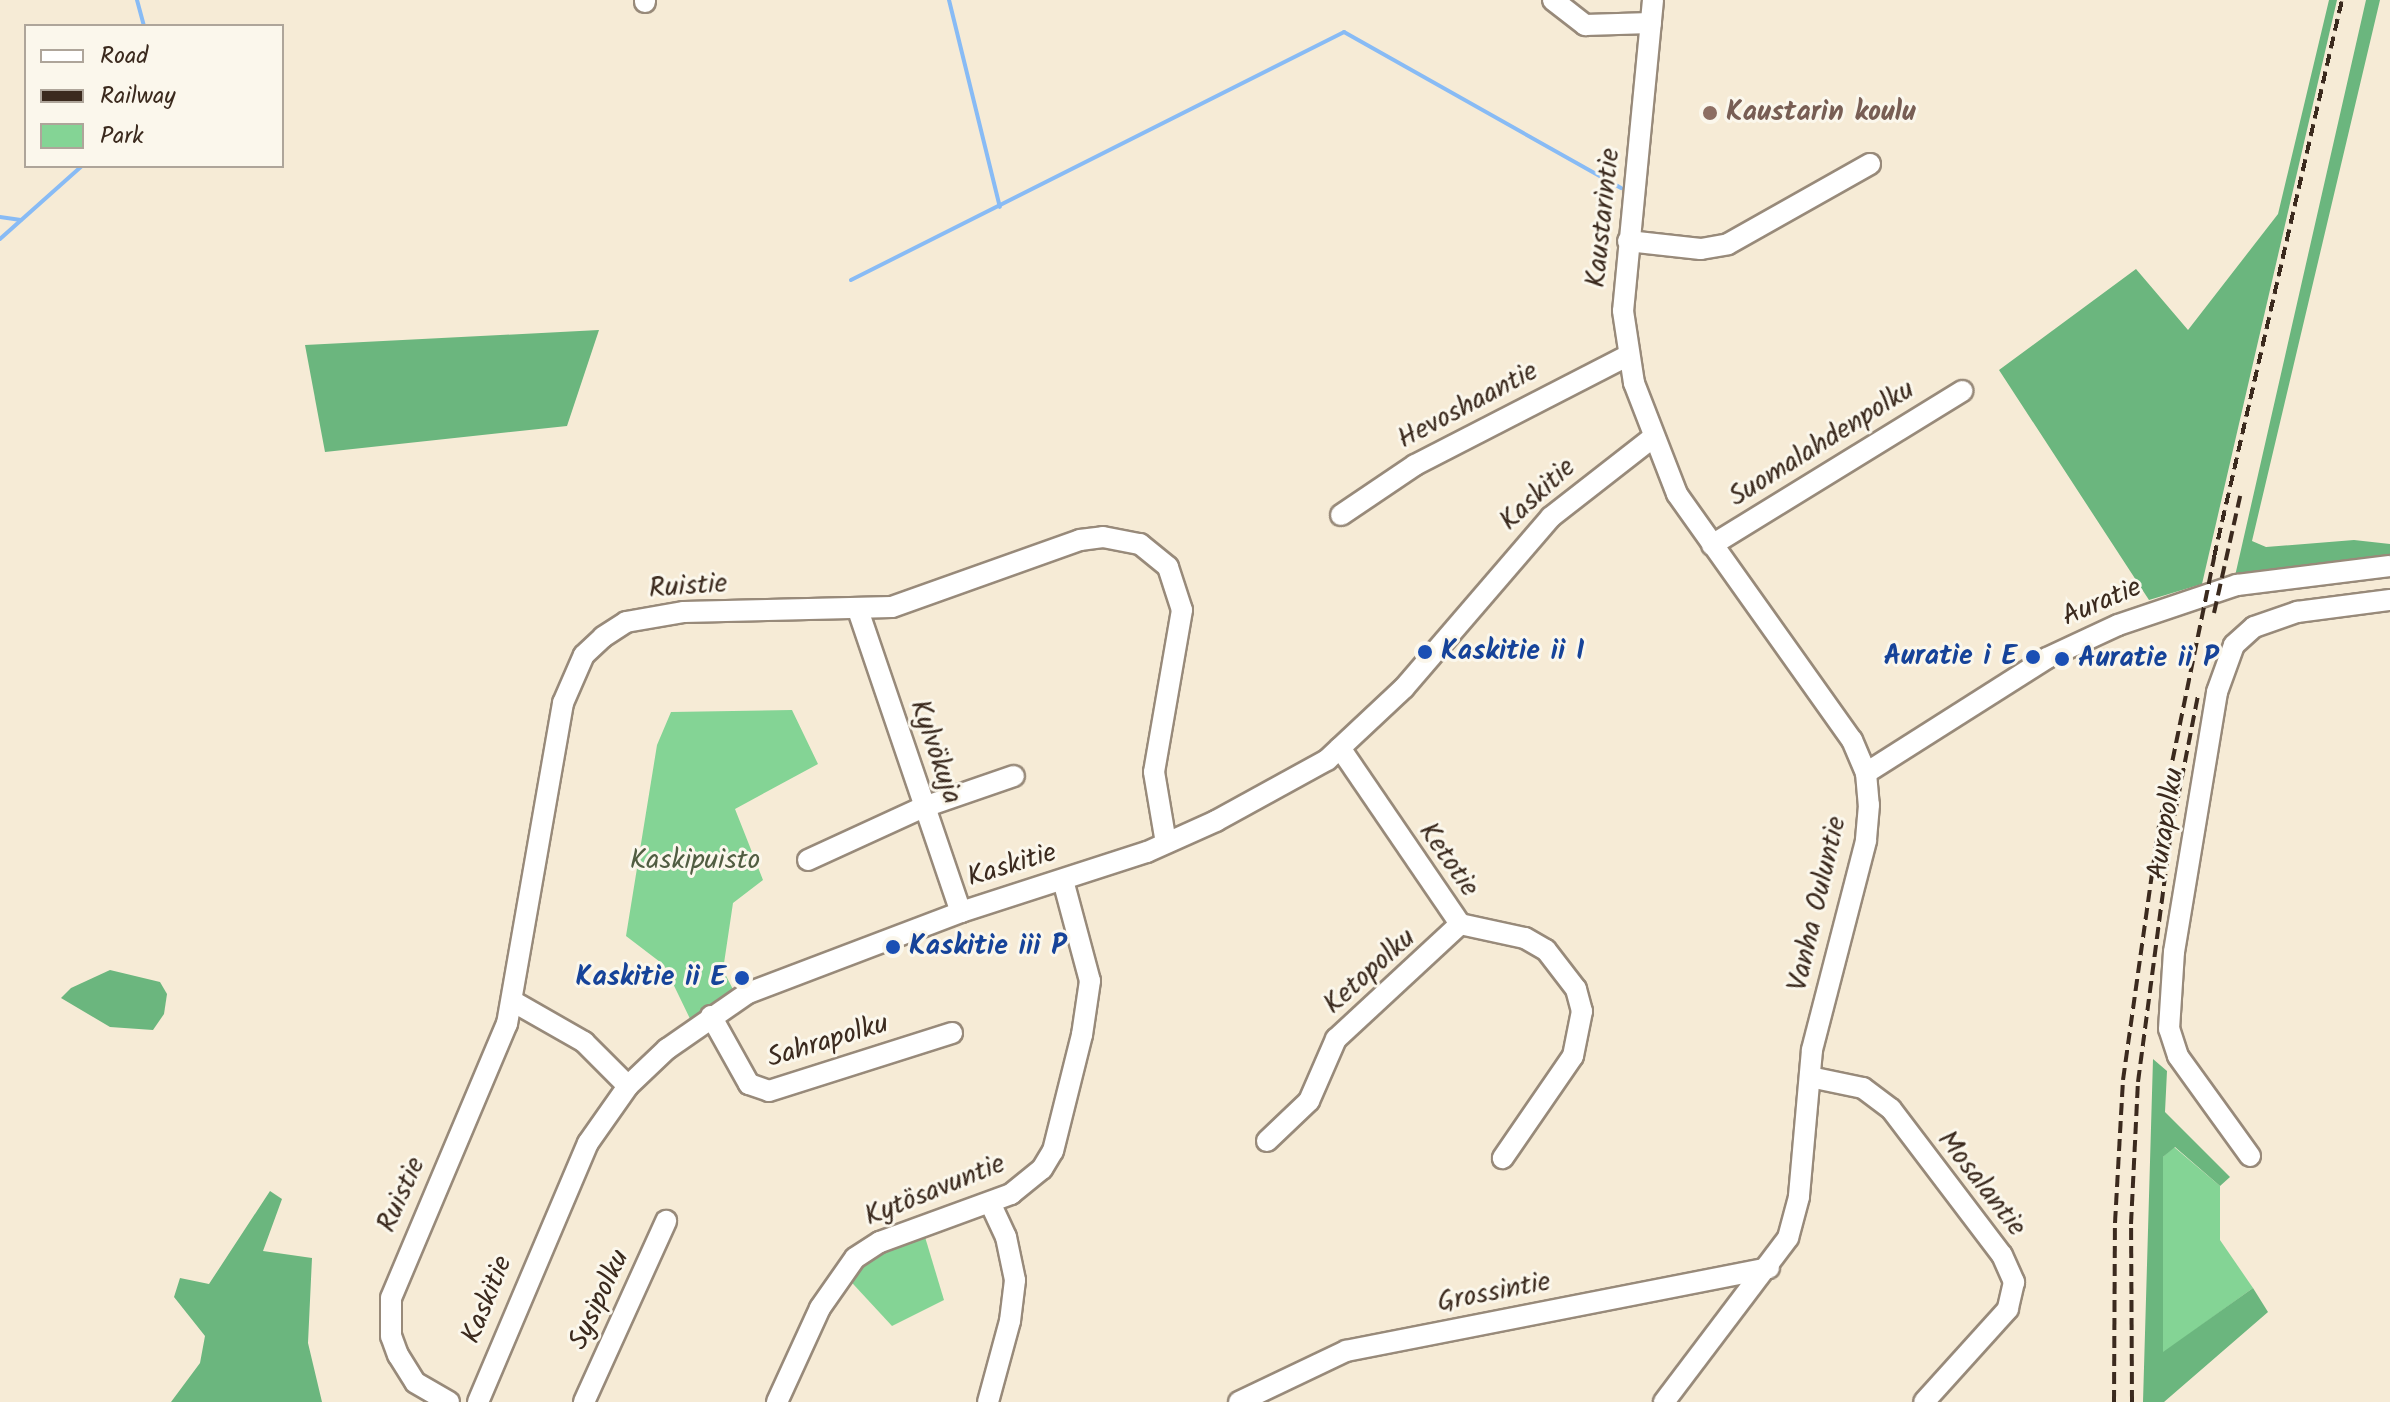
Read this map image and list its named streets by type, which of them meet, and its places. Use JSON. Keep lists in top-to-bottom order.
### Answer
{
  "streets": {
    "street": [
      "Kaustarintie",
      "Hevoshaantie",
      "Suomalahdenpolku",
      "Kaskitie",
      "Ruistie",
      "Auratie",
      "Kylvökuja",
      "Aurapolku",
      "Ketotie",
      "Vanha Ouluntie",
      "Ketopolku",
      "Sahrapolku",
      "Mosalantie",
      "Kytösavuntie",
      "Grossintie",
      "Sysipolku"
    ]
  },
  "crossings": [
    ["Kaustarintie", "Hevoshaantie"],
    ["Kaustarintie", "Kaskitie"],
    ["Kaustarintie", "Vanha Ouluntie"],
    ["Suomalahdenpolku", "Vanha Ouluntie"],
    ["Kaskitie", "Ruistie"],
    ["Kaskitie", "Kylvökuja"],
    ["Kaskitie", "Ketotie"],
    ["Kaskitie", "Vanha Ouluntie"],
    ["Kaskitie", "Sahrapolku"],
    ["Kaskitie", "Kytösavuntie"],
    ["Ruistie", "Kylvökuja"],
    ["Auratie", "Vanha Ouluntie"],
    ["Ketotie", "Ketopolku"],
    ["Vanha Ouluntie", "Mosalantie"],
    ["Vanha Ouluntie", "Grossintie"]
  ],
  "parks": ["Kaskipuisto"],
  "places": [
    "Kaustarin koulu",
    "Kaskitie ii I",
    "Auratie i E",
    "Auratie ii P",
    "Kaskitie iii P",
    "Kaskitie ii E"
  ],
  "legend": ["Road", "Railway", "Park"]
}
